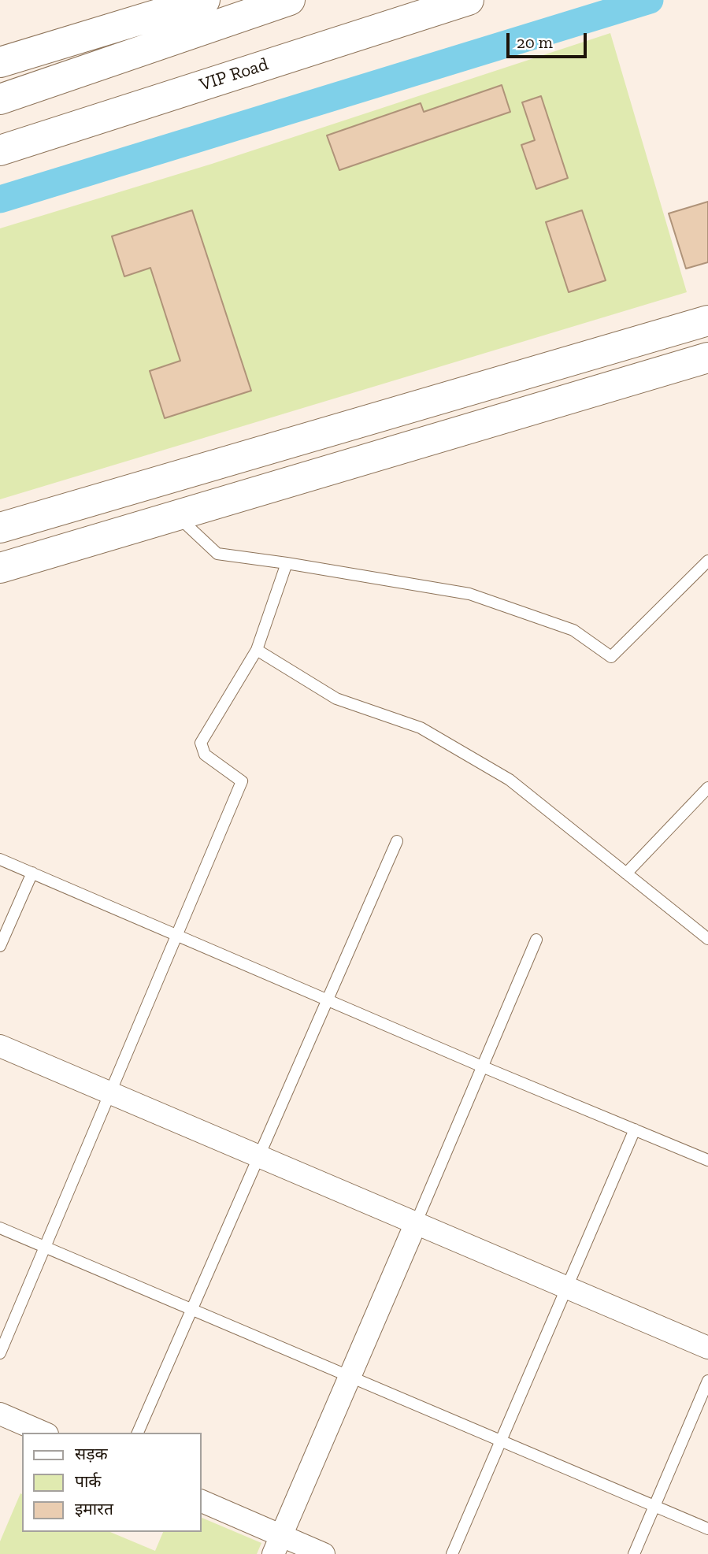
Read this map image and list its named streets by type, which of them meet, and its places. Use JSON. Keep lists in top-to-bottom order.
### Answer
{
  "streets": {
    "street": ["VIP Road"]
  },
  "legend": ["सड़क", "पार्क", "इमारत"],
  "scale_bar": "20 m"
}
